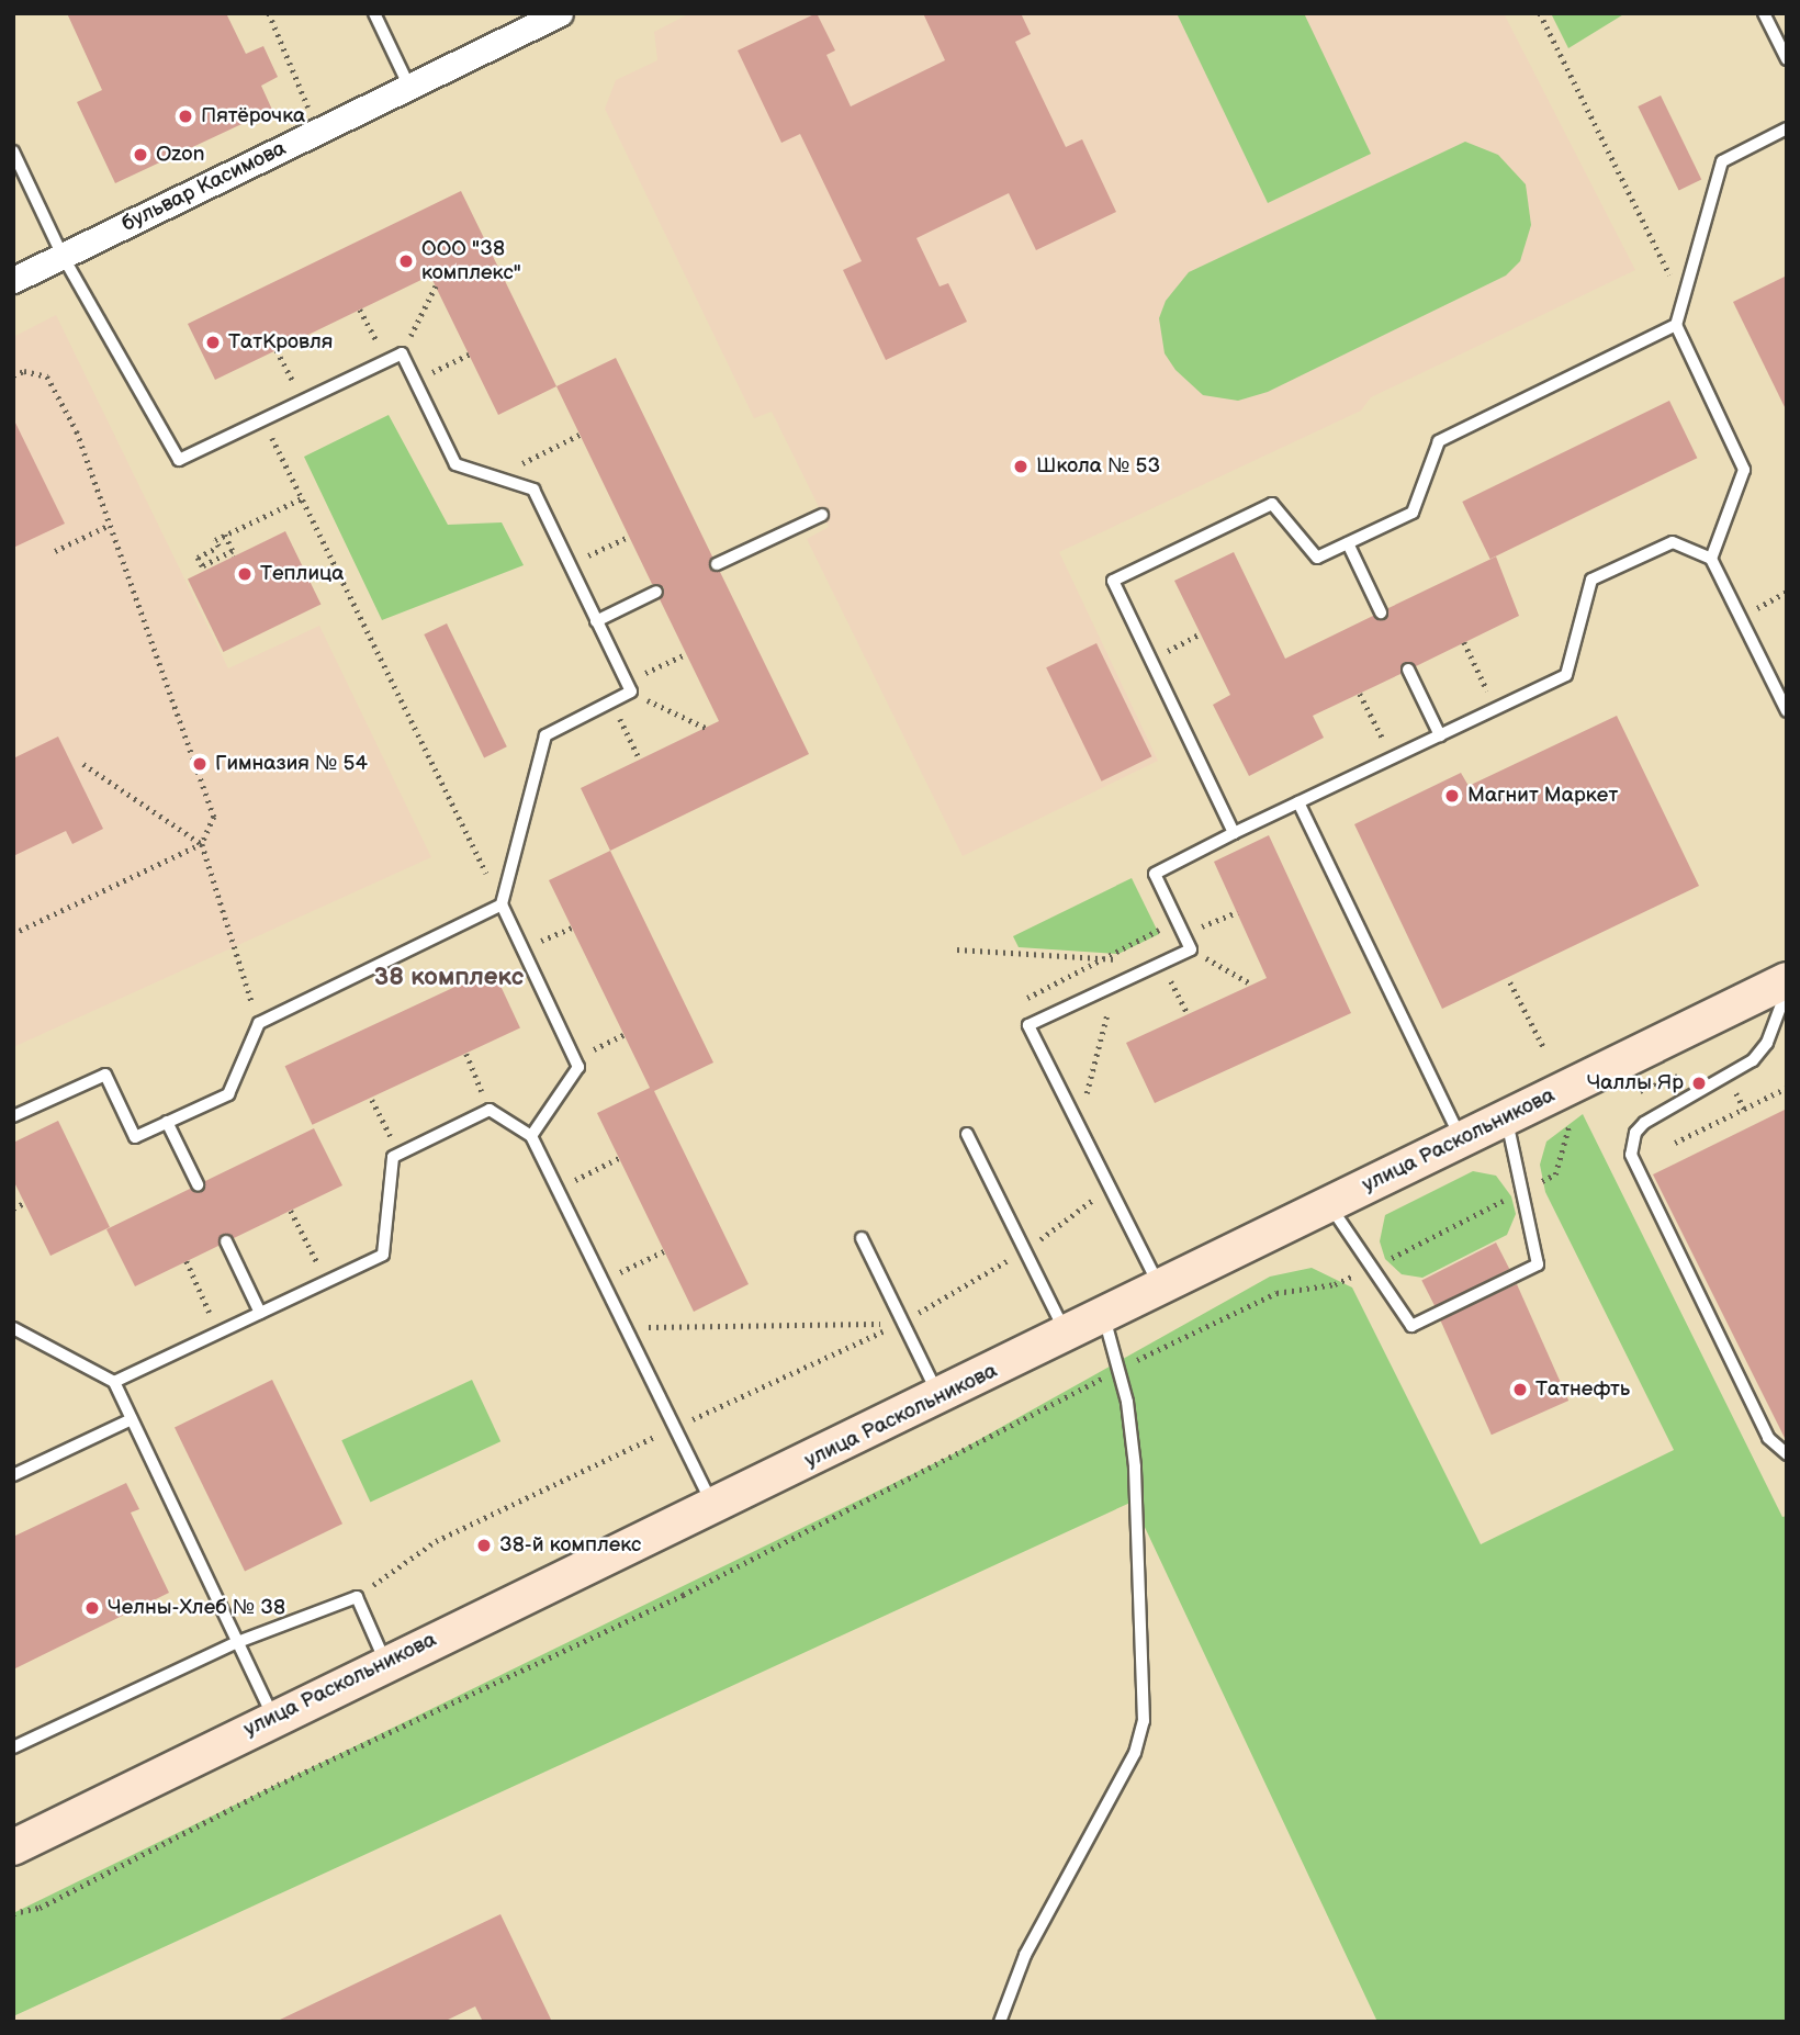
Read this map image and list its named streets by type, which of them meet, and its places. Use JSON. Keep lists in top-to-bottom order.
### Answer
{
  "streets": {
    "street": ["бульвар Касимова", "улица Раскольникова"]
  },
  "districts": ["38 комплекс"],
  "places": [
    "Пятёрочка",
    "Ozon",
    "ООО \"38 комплекс\"",
    "ТатКровля",
    "Школа № 53",
    "Теплица",
    "Гимназия № 54",
    "Магнит Маркет",
    "Чаллы Яр",
    "Татнефть",
    "38-й комплекс",
    "Челны-Хлеб № 38"
  ]
}
